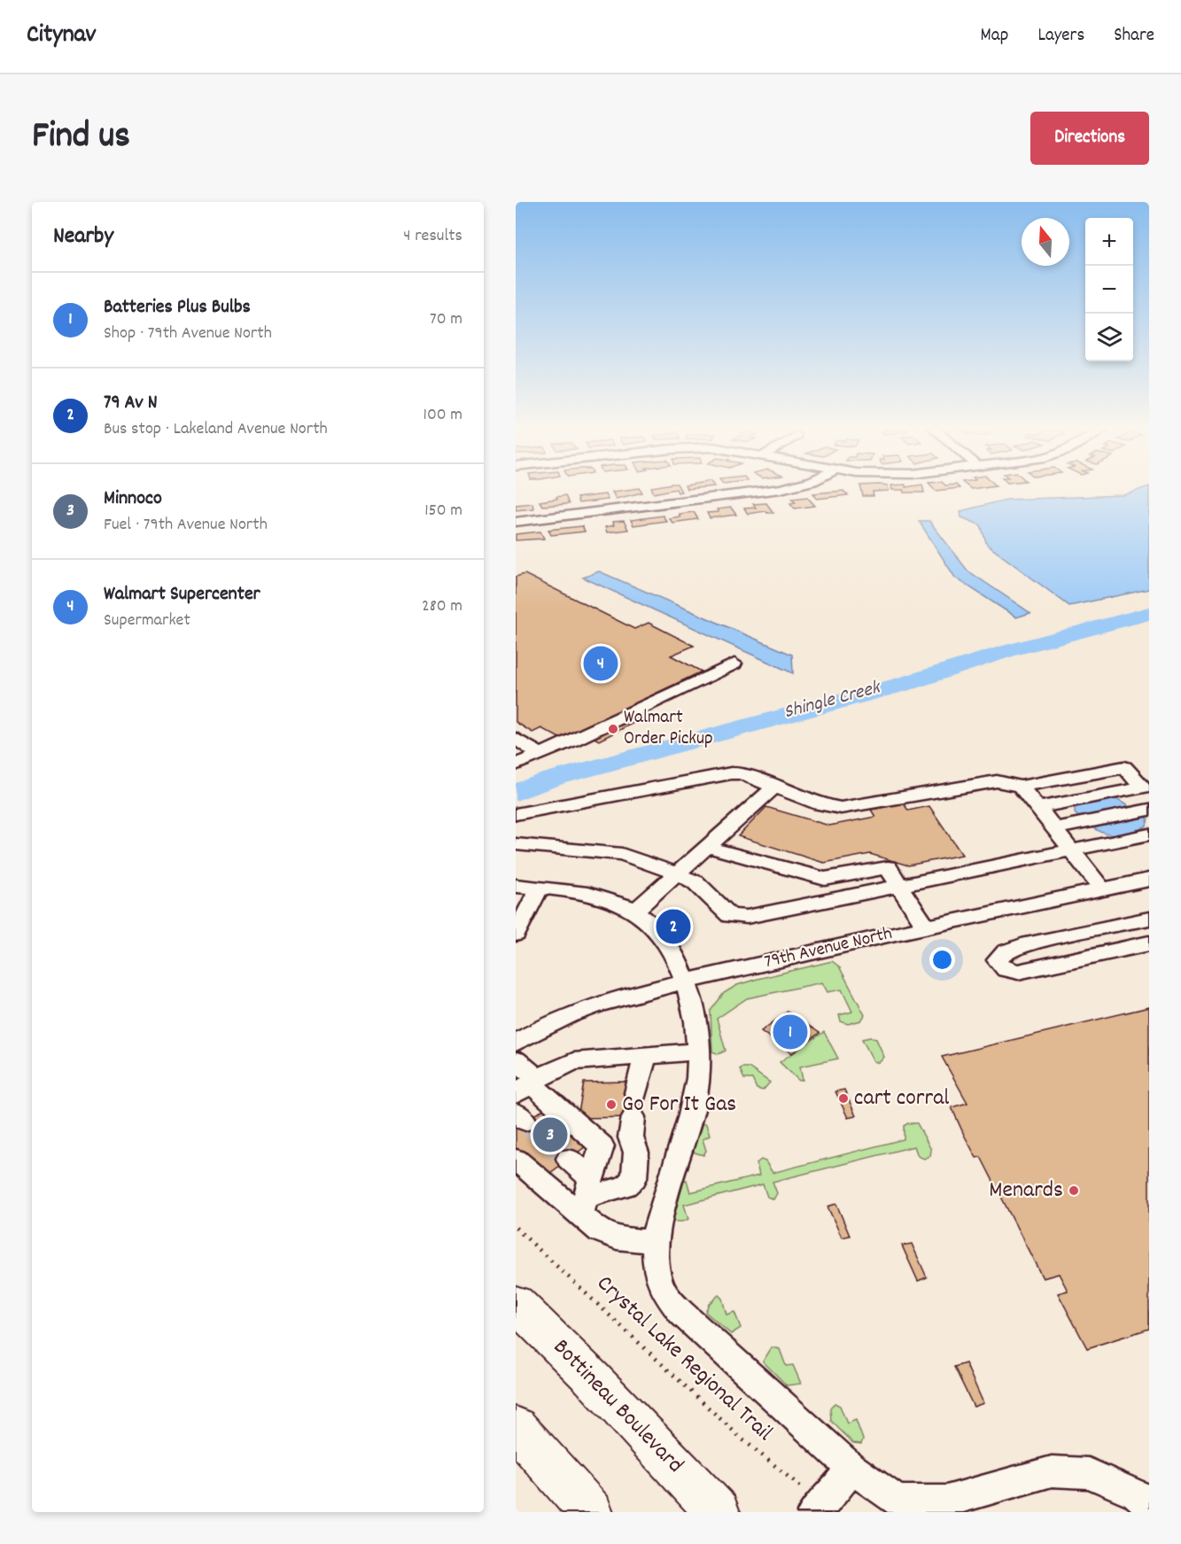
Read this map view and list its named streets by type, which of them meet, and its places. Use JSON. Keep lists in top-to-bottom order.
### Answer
{
  "streets": {
    "highway": ["Bottineau Boulevard"],
    "street": ["79th Avenue North"],
    "path": ["Crystal Lake Regional Trail"]
  },
  "water": ["Shingle Creek"],
  "places": [
    "Walmart Order Pickup",
    "cart corral",
    "Go For It Gas",
    "Menards"
  ],
  "north": "top",
  "page": {
    "header": "Citynav",
    "nav": ["Map", "Layers", "Share"],
    "title": "Find us",
    "buttons": "Directions",
    "heading": ["Nearby", "4 results"],
    "map_buttons": ["+", "−"],
    "list": [
      {
        "mark": "1",
        "name": "Batteries Plus Bulbs",
        "note": "Shop · 79th Avenue North",
        "value": "70 m"
      },
      {
        "mark": "2",
        "name": "79 Av N",
        "note": "Bus stop · Lakeland Avenue North",
        "value": "100 m"
      },
      {
        "mark": "3",
        "name": "Minnoco",
        "note": "Fuel · 79th Avenue North",
        "value": "150 m"
      },
      {
        "mark": "4",
        "name": "Walmart Supercenter",
        "note": "Supermarket",
        "value": "280 m"
      }
    ],
    "pins": [
      "4",
      "2",
      "1",
      "3"
    ]
  }
}
